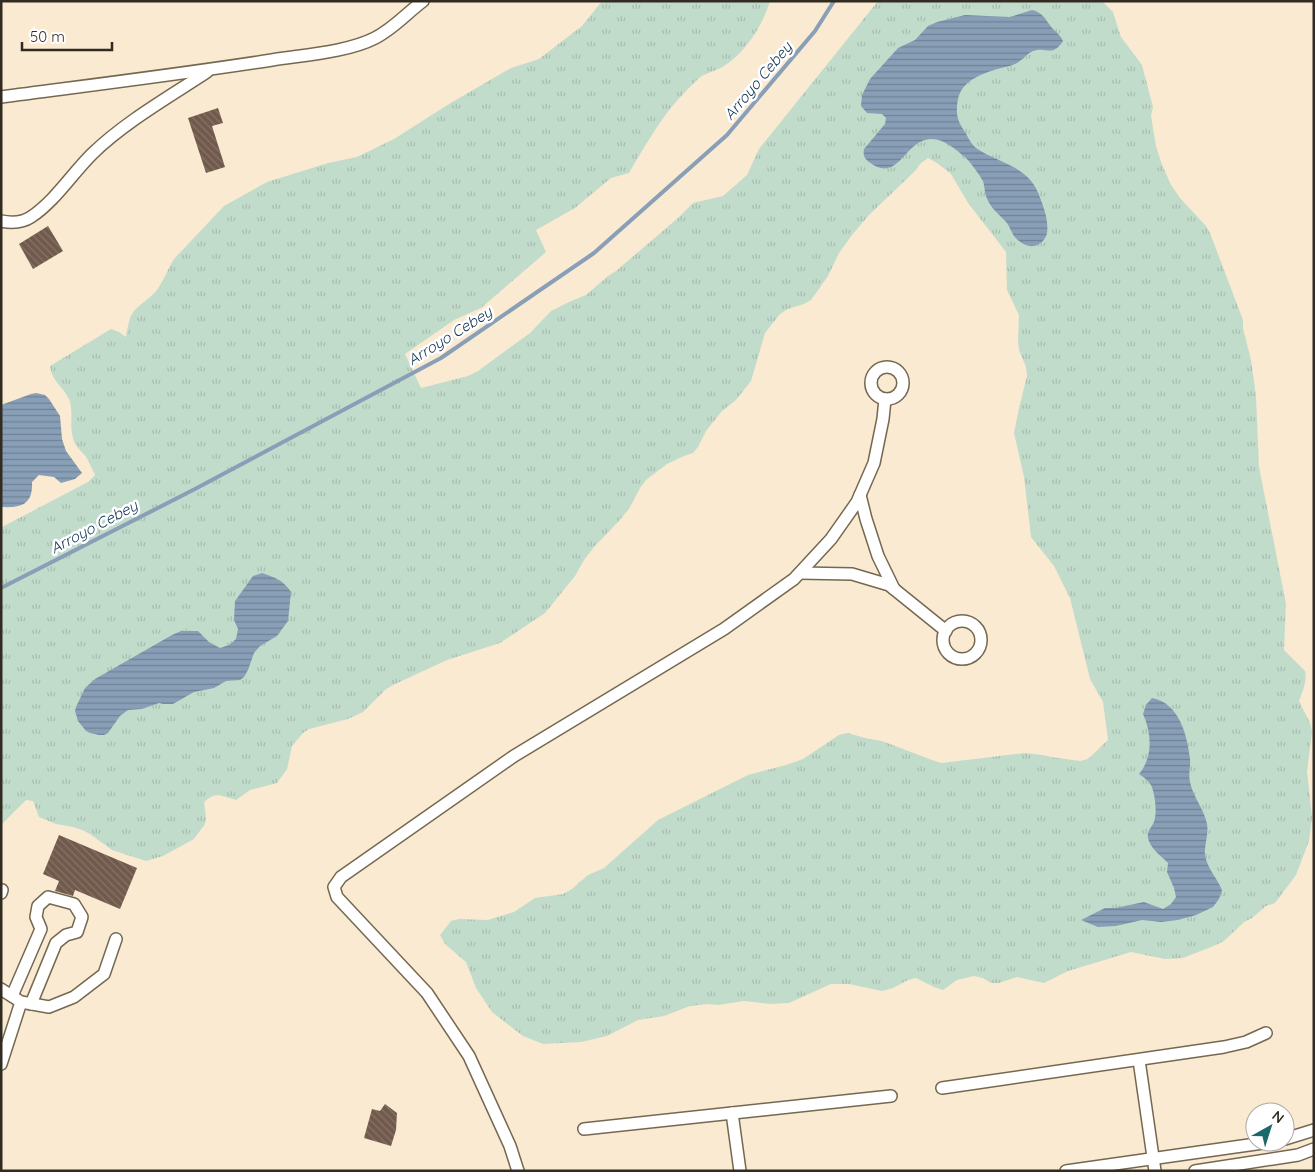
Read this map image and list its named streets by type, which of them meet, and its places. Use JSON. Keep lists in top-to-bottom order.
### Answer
{
  "water": ["Arroyo Cebey"],
  "scale_bar": "50 m",
  "north": "top right"
}
